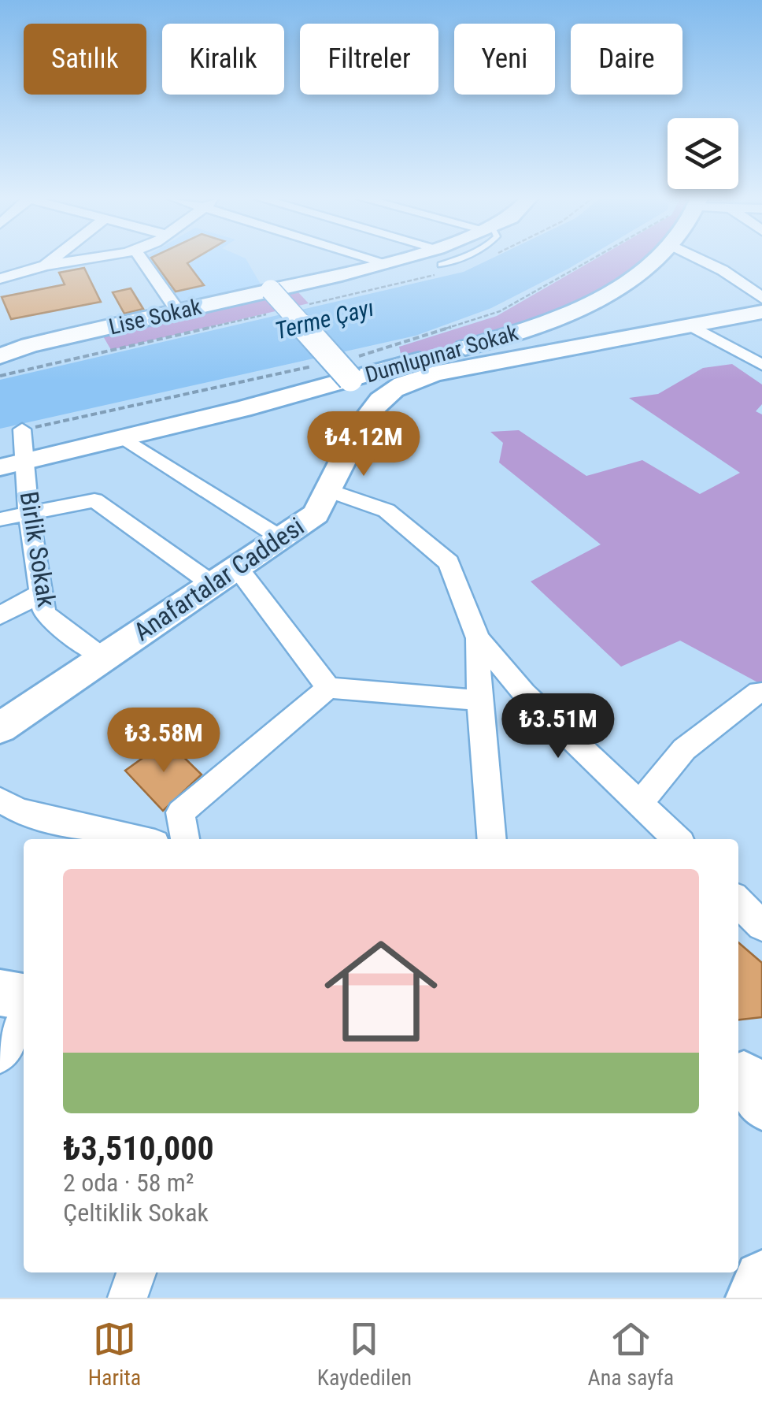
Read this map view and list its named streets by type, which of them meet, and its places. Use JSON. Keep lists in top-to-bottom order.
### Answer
{
  "streets": {
    "street": [
      "Lise Sokak",
      "Dumlupınar Sokak",
      "Birlik Sokak",
      "Anafartalar Caddesi"
    ]
  },
  "crossings": [
    ["Dumlupınar Sokak", "Birlik Sokak"],
    ["Dumlupınar Sokak", "Anafartalar Caddesi"],
    ["Birlik Sokak", "Anafartalar Caddesi"]
  ],
  "water": ["Terme Çayı"],
  "page": {
    "chip": [
      "Satılık",
      "Kiralık",
      "Filtreler",
      "Yeni",
      "Daire"
    ],
    "price": ["₺4.12M", "₺3.51M", "₺3.58M"],
    "list": [
      {
        "name": "₺3,510,000",
        "note": "2 oda · 58 m² · Çeltiklik Sokak"
      }
    ],
    "tabs": ["Harita", "Kaydedilen", "Ana sayfa"]
  }
}
